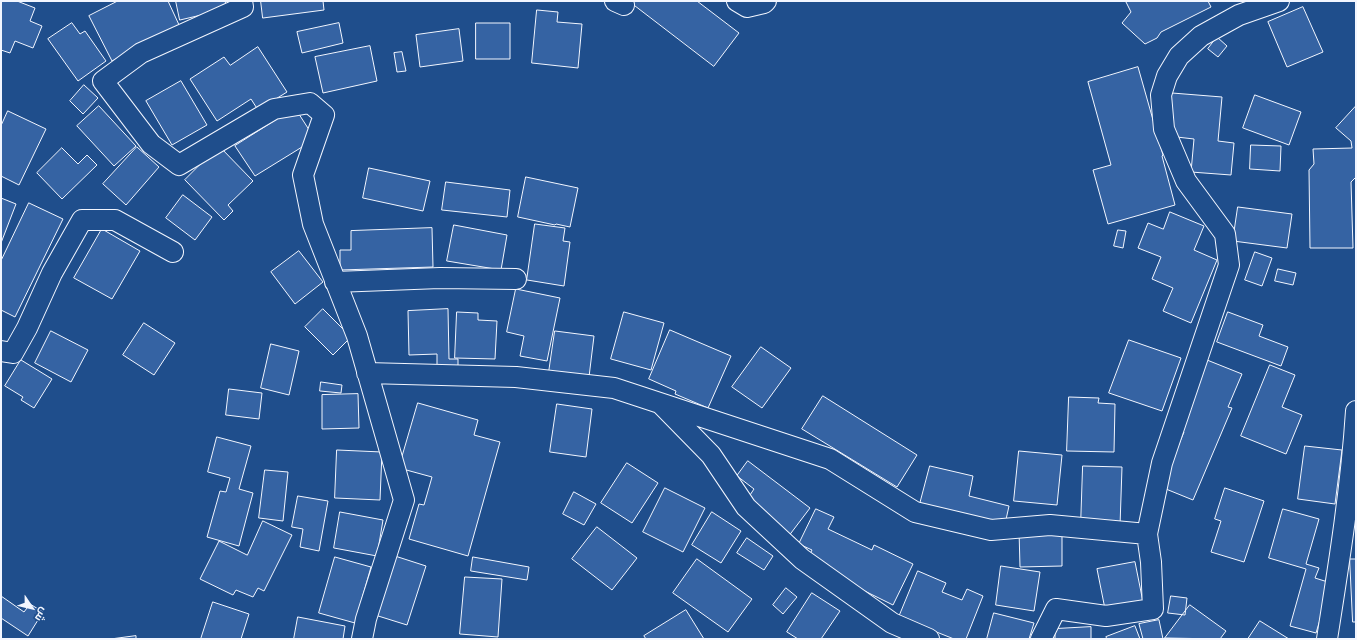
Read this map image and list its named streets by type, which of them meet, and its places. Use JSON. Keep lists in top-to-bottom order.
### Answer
{
  "north": "bottom right"
}
